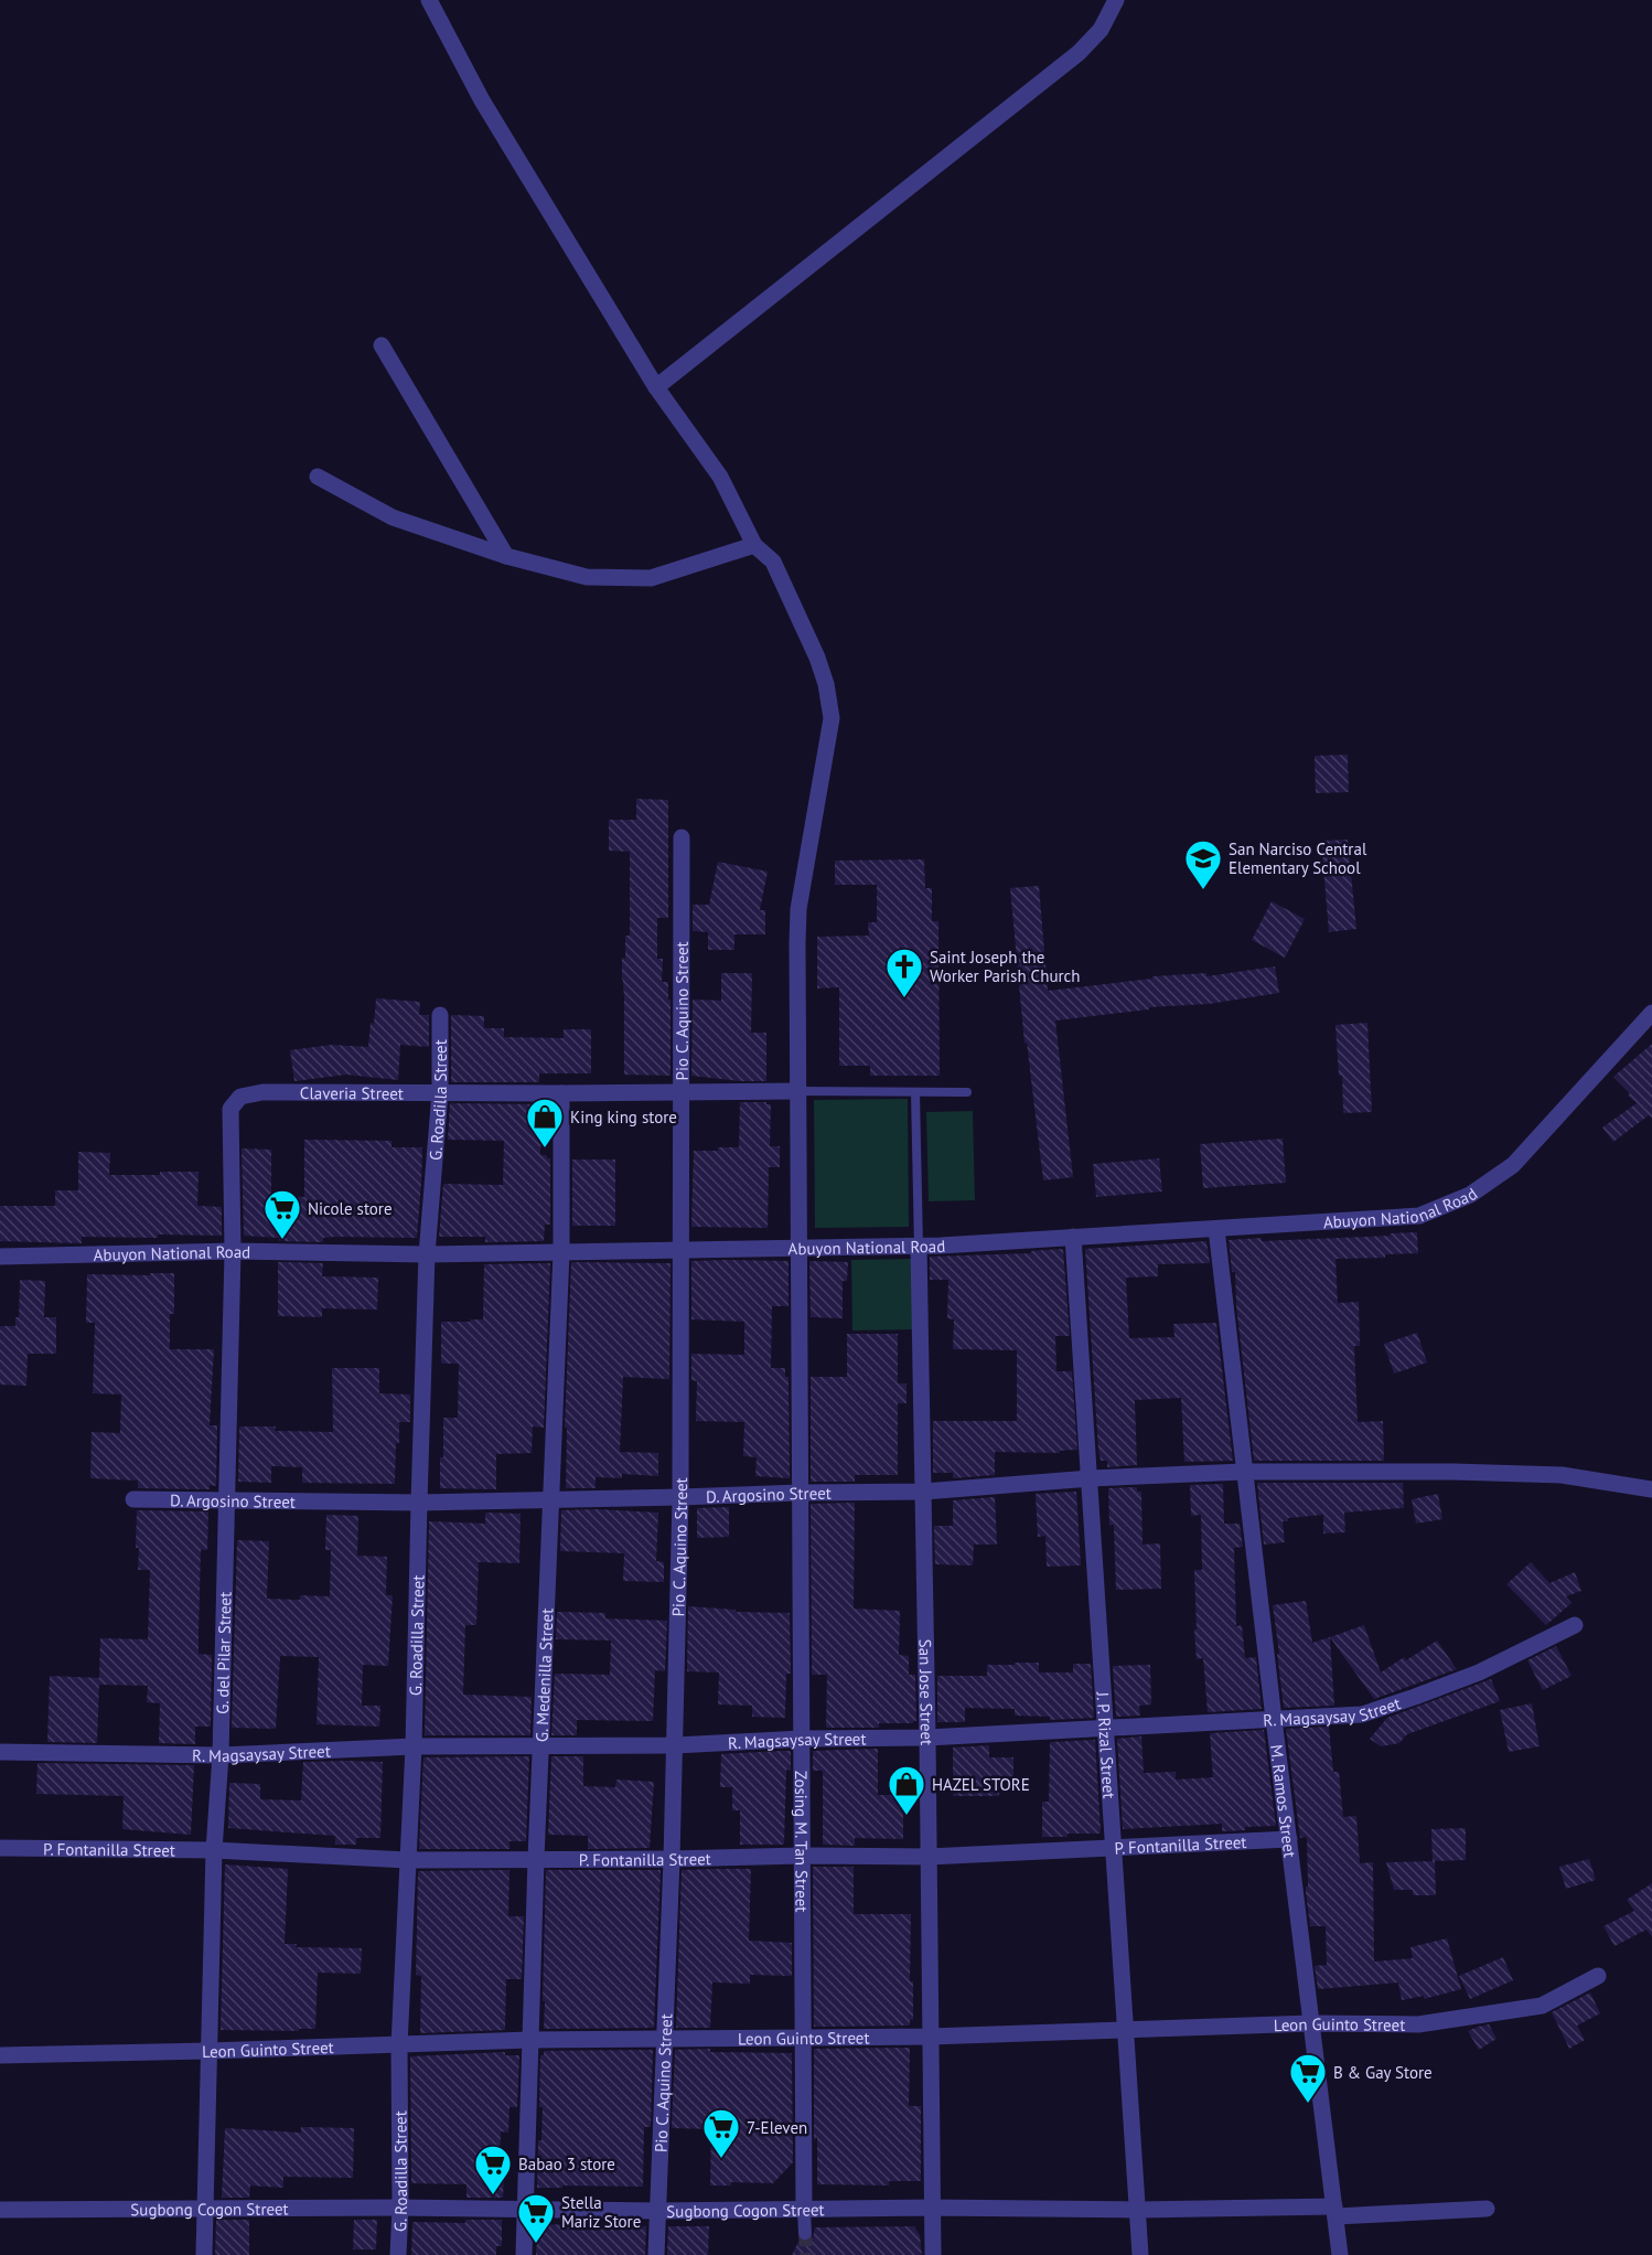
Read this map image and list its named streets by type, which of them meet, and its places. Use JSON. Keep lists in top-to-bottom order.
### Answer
{
  "streets": {
    "street": [
      "Pio C. Aquino Street",
      "Claveria Street",
      "G. Roadilla Street",
      "Abuyon National Road",
      "D. Argosino Street",
      "G. del Pilar Street",
      "G. Medenilla Street",
      "San Jose Street",
      "R. Magsaysay Street",
      "J. P. Rizal Street",
      "M. Ramos Street",
      "Zosing M. Tan Street",
      "P. Fontanilla Street",
      "Leon Guinto Street",
      "Sugbong Cogon Street"
    ]
  },
  "crossings": [
    ["Pio C. Aquino Street", "Claveria Street"],
    ["Pio C. Aquino Street", "Abuyon National Road"],
    ["Pio C. Aquino Street", "D. Argosino Street"],
    ["Pio C. Aquino Street", "R. Magsaysay Street"],
    ["Pio C. Aquino Street", "P. Fontanilla Street"],
    ["Pio C. Aquino Street", "Leon Guinto Street"],
    ["Pio C. Aquino Street", "Sugbong Cogon Street"],
    ["Claveria Street", "G. Roadilla Street"],
    ["Claveria Street", "G. del Pilar Street"],
    ["Claveria Street", "G. Medenilla Street"],
    ["Claveria Street", "Zosing M. Tan Street"],
    ["G. Roadilla Street", "Abuyon National Road"],
    ["G. Roadilla Street", "D. Argosino Street"],
    ["G. Roadilla Street", "R. Magsaysay Street"],
    ["G. Roadilla Street", "P. Fontanilla Street"],
    ["G. Roadilla Street", "Leon Guinto Street"],
    ["G. Roadilla Street", "Sugbong Cogon Street"],
    ["Abuyon National Road", "G. del Pilar Street"],
    ["Abuyon National Road", "G. Medenilla Street"],
    ["Abuyon National Road", "San Jose Street"],
    ["Abuyon National Road", "J. P. Rizal Street"],
    ["Abuyon National Road", "M. Ramos Street"],
    ["Abuyon National Road", "Zosing M. Tan Street"],
    ["D. Argosino Street", "G. del Pilar Street"],
    ["D. Argosino Street", "G. Medenilla Street"],
    ["D. Argosino Street", "San Jose Street"],
    ["D. Argosino Street", "J. P. Rizal Street"],
    ["D. Argosino Street", "M. Ramos Street"],
    ["D. Argosino Street", "Zosing M. Tan Street"],
    ["G. del Pilar Street", "R. Magsaysay Street"],
    ["G. del Pilar Street", "P. Fontanilla Street"],
    ["G. del Pilar Street", "Leon Guinto Street"],
    ["G. del Pilar Street", "Sugbong Cogon Street"],
    ["G. Medenilla Street", "R. Magsaysay Street"],
    ["G. Medenilla Street", "P. Fontanilla Street"],
    ["G. Medenilla Street", "Leon Guinto Street"],
    ["G. Medenilla Street", "Sugbong Cogon Street"],
    ["San Jose Street", "R. Magsaysay Street"],
    ["San Jose Street", "P. Fontanilla Street"],
    ["San Jose Street", "Leon Guinto Street"],
    ["San Jose Street", "Sugbong Cogon Street"],
    ["R. Magsaysay Street", "J. P. Rizal Street"],
    ["R. Magsaysay Street", "M. Ramos Street"],
    ["R. Magsaysay Street", "Zosing M. Tan Street"],
    ["J. P. Rizal Street", "P. Fontanilla Street"],
    ["J. P. Rizal Street", "Leon Guinto Street"],
    ["J. P. Rizal Street", "Sugbong Cogon Street"],
    ["M. Ramos Street", "P. Fontanilla Street"],
    ["M. Ramos Street", "Leon Guinto Street"],
    ["M. Ramos Street", "Sugbong Cogon Street"],
    ["Zosing M. Tan Street", "P. Fontanilla Street"],
    ["Zosing M. Tan Street", "Leon Guinto Street"],
    ["Zosing M. Tan Street", "Sugbong Cogon Street"]
  ],
  "places": {
    "school or university": ["San Narciso Central Elementary School"],
    "church": ["Saint Joseph the Worker Parish Church"],
    "shop": ["King king store", "HAZEL STORE"],
    "supermarket": [
      "Nicole store",
      "B & Gay Store",
      "7-Eleven",
      "Babao 3 store",
      "Stella Mariz Store"
    ]
  }
}
